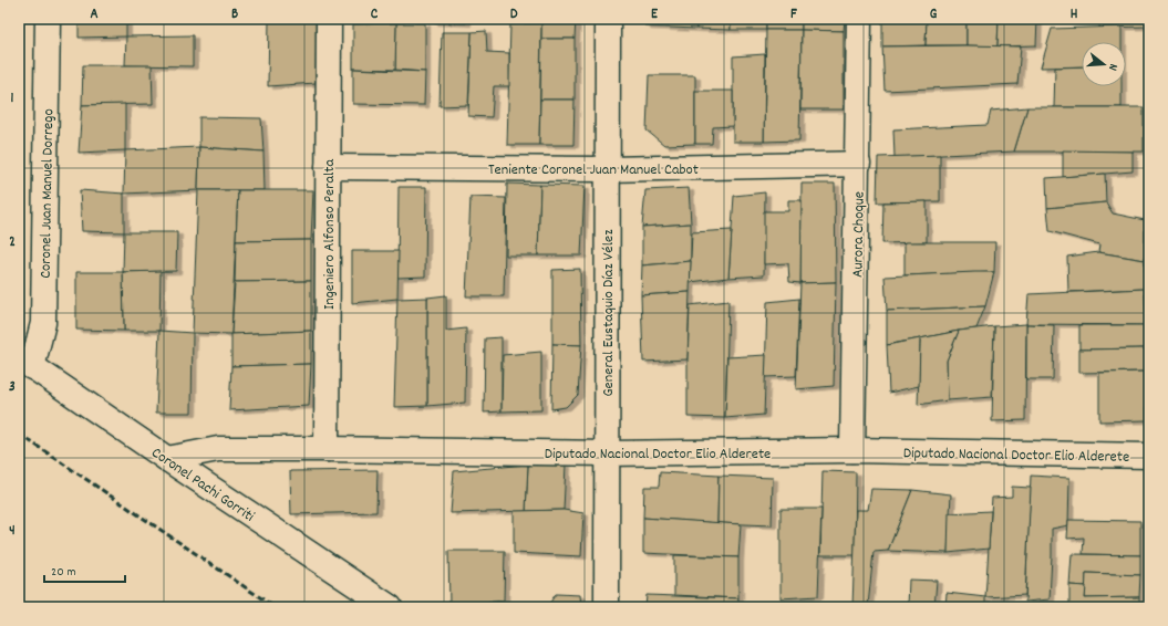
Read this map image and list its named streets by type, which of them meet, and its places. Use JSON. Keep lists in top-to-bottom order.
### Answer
{
  "streets": {
    "street": [
      "Teniente Coronel Juan Manuel Cabot",
      "Coronel Juan Manuel Dorrego",
      "Ingeniero Alfonso Peralta",
      "Aurora Choque",
      "General Eustaquio Díaz Vélez",
      "Diputado Nacional Doctor Elio Alderete",
      "Coronel Pachi Gorriti"
    ]
  },
  "crossings": [
    ["Teniente Coronel Juan Manuel Cabot", "Ingeniero Alfonso Peralta"],
    ["Teniente Coronel Juan Manuel Cabot", "Aurora Choque"],
    ["Teniente Coronel Juan Manuel Cabot", "General Eustaquio Díaz Vélez"],
    ["Coronel Juan Manuel Dorrego", "Coronel Pachi Gorriti"],
    ["Ingeniero Alfonso Peralta", "Diputado Nacional Doctor Elio Alderete"],
    ["Aurora Choque", "Diputado Nacional Doctor Elio Alderete"],
    ["General Eustaquio Díaz Vélez", "Diputado Nacional Doctor Elio Alderete"],
    ["Diputado Nacional Doctor Elio Alderete", "Coronel Pachi Gorriti"]
  ],
  "scale_bar": "20 m",
  "north": "right",
  "grid": {
    "columns": [
      "A",
      "B",
      "C",
      "D",
      "E",
      "F",
      "G",
      "H"
    ],
    "rows": [
      "1",
      "2",
      "3",
      "4"
    ]
  }
}
